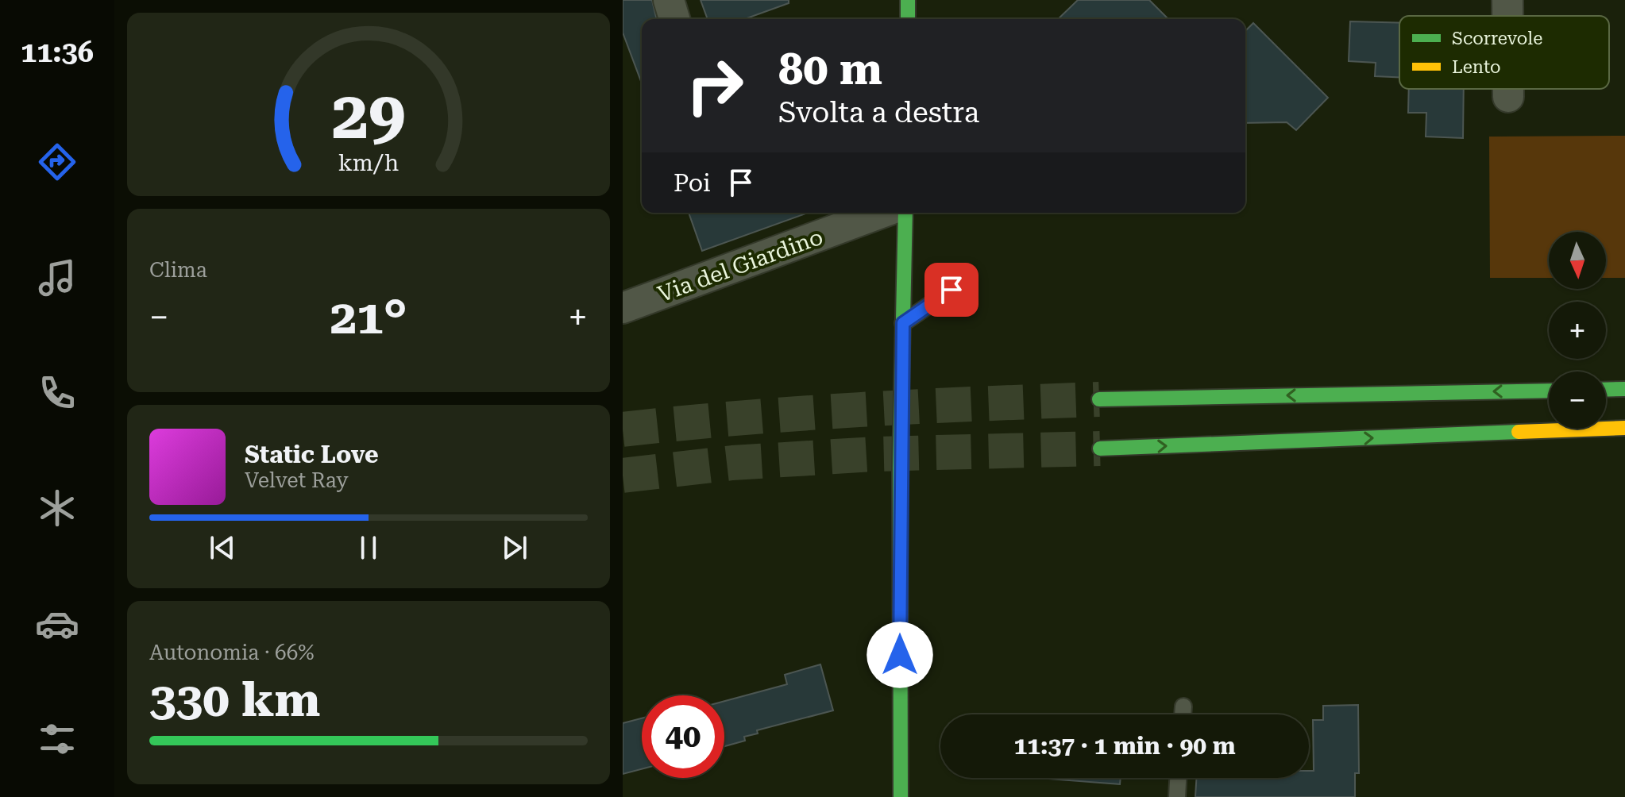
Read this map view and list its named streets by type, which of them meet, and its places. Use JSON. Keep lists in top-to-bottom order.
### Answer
{
  "streets": {
    "street": ["Via del Giardino"]
  },
  "legend": ["Scorrevole", "Lento"],
  "north": "bottom",
  "page": {
    "tabs": "11:36",
    "turn": ["80 m", "Svolta a destra"],
    "then": "Poi",
    "tile": [
      "Clima",
      ["Autonomia · 66%", "330 km"]
    ],
    "map_buttons": ["+", "−"],
    "heat": ["−", "21°", "+"],
    "song": ["Static Love", "Velvet Ray"],
    "limit": "40",
    "trip": "11:37 · 1 min · 90 m",
    "gauge": ["29", "km/h"]
  }
}
